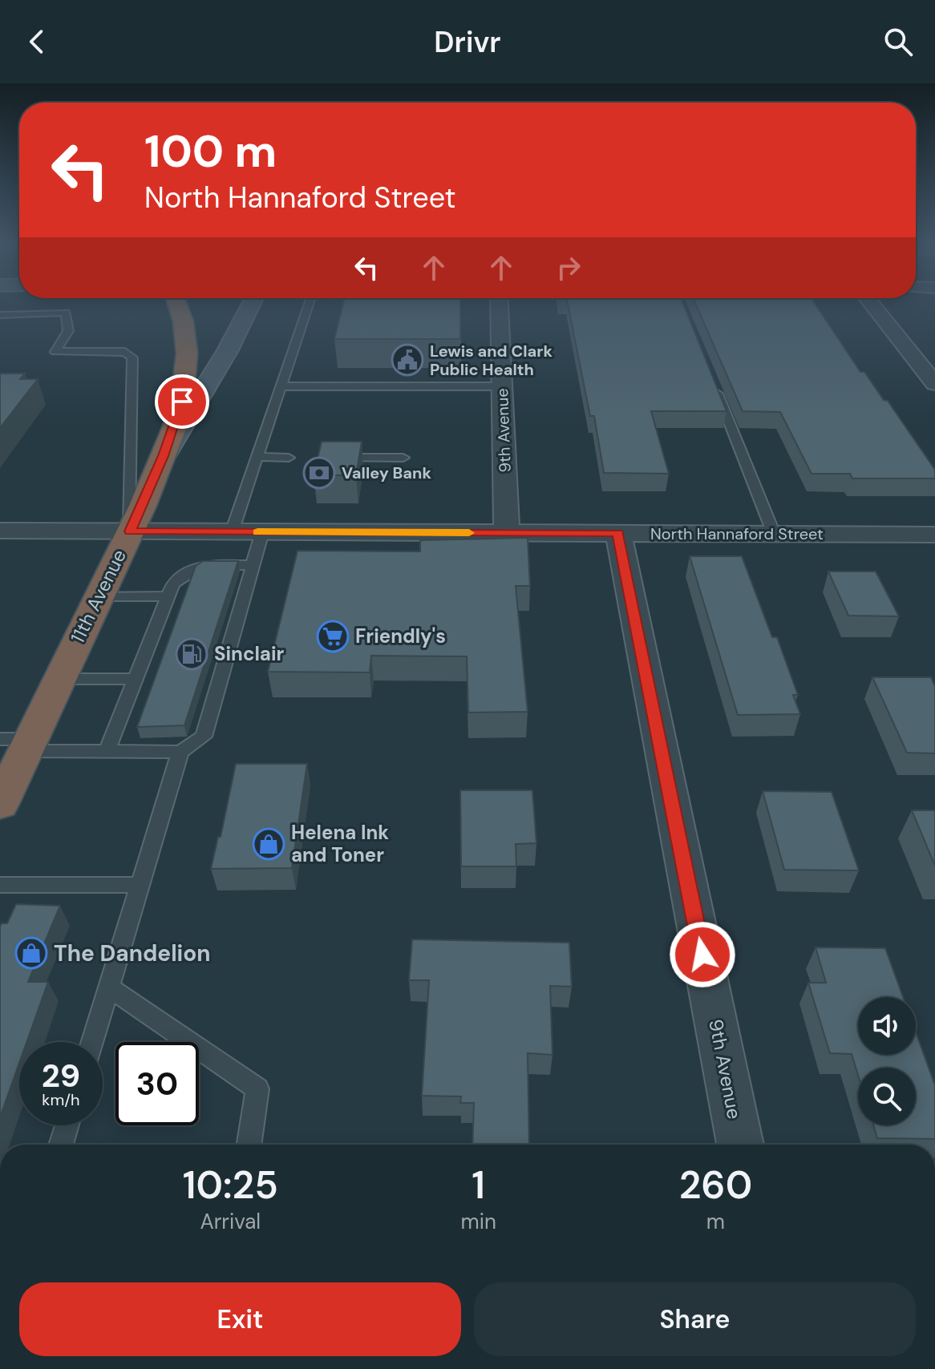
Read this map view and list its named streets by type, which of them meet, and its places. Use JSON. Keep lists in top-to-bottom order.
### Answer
{
  "streets": {
    "highway": ["11th Avenue"],
    "street": ["9th Avenue", "North Hannaford Street"]
  },
  "crossings": [
    ["9th Avenue", "North Hannaford Street"],
    ["North Hannaford Street", "11th Avenue"]
  ],
  "places": {
    "public building": ["Lewis and Clark Public Health"],
    "bank": ["Valley Bank"],
    "supermarket": ["Friendly's"],
    "fuel station": ["Sinclair"],
    "shop": ["Helena Ink and Toner", "The Dandelion"]
  },
  "page": {
    "header": "Drivr",
    "turn": ["100 m", "North Hannaford Street"],
    "speed": "29 km/h",
    "limit": "30",
    "eta": [
      "10:25",
      "Arrival",
      "1",
      "min",
      "260",
      "m"
    ],
    "buttons": ["Exit", "Share"]
  }
}
